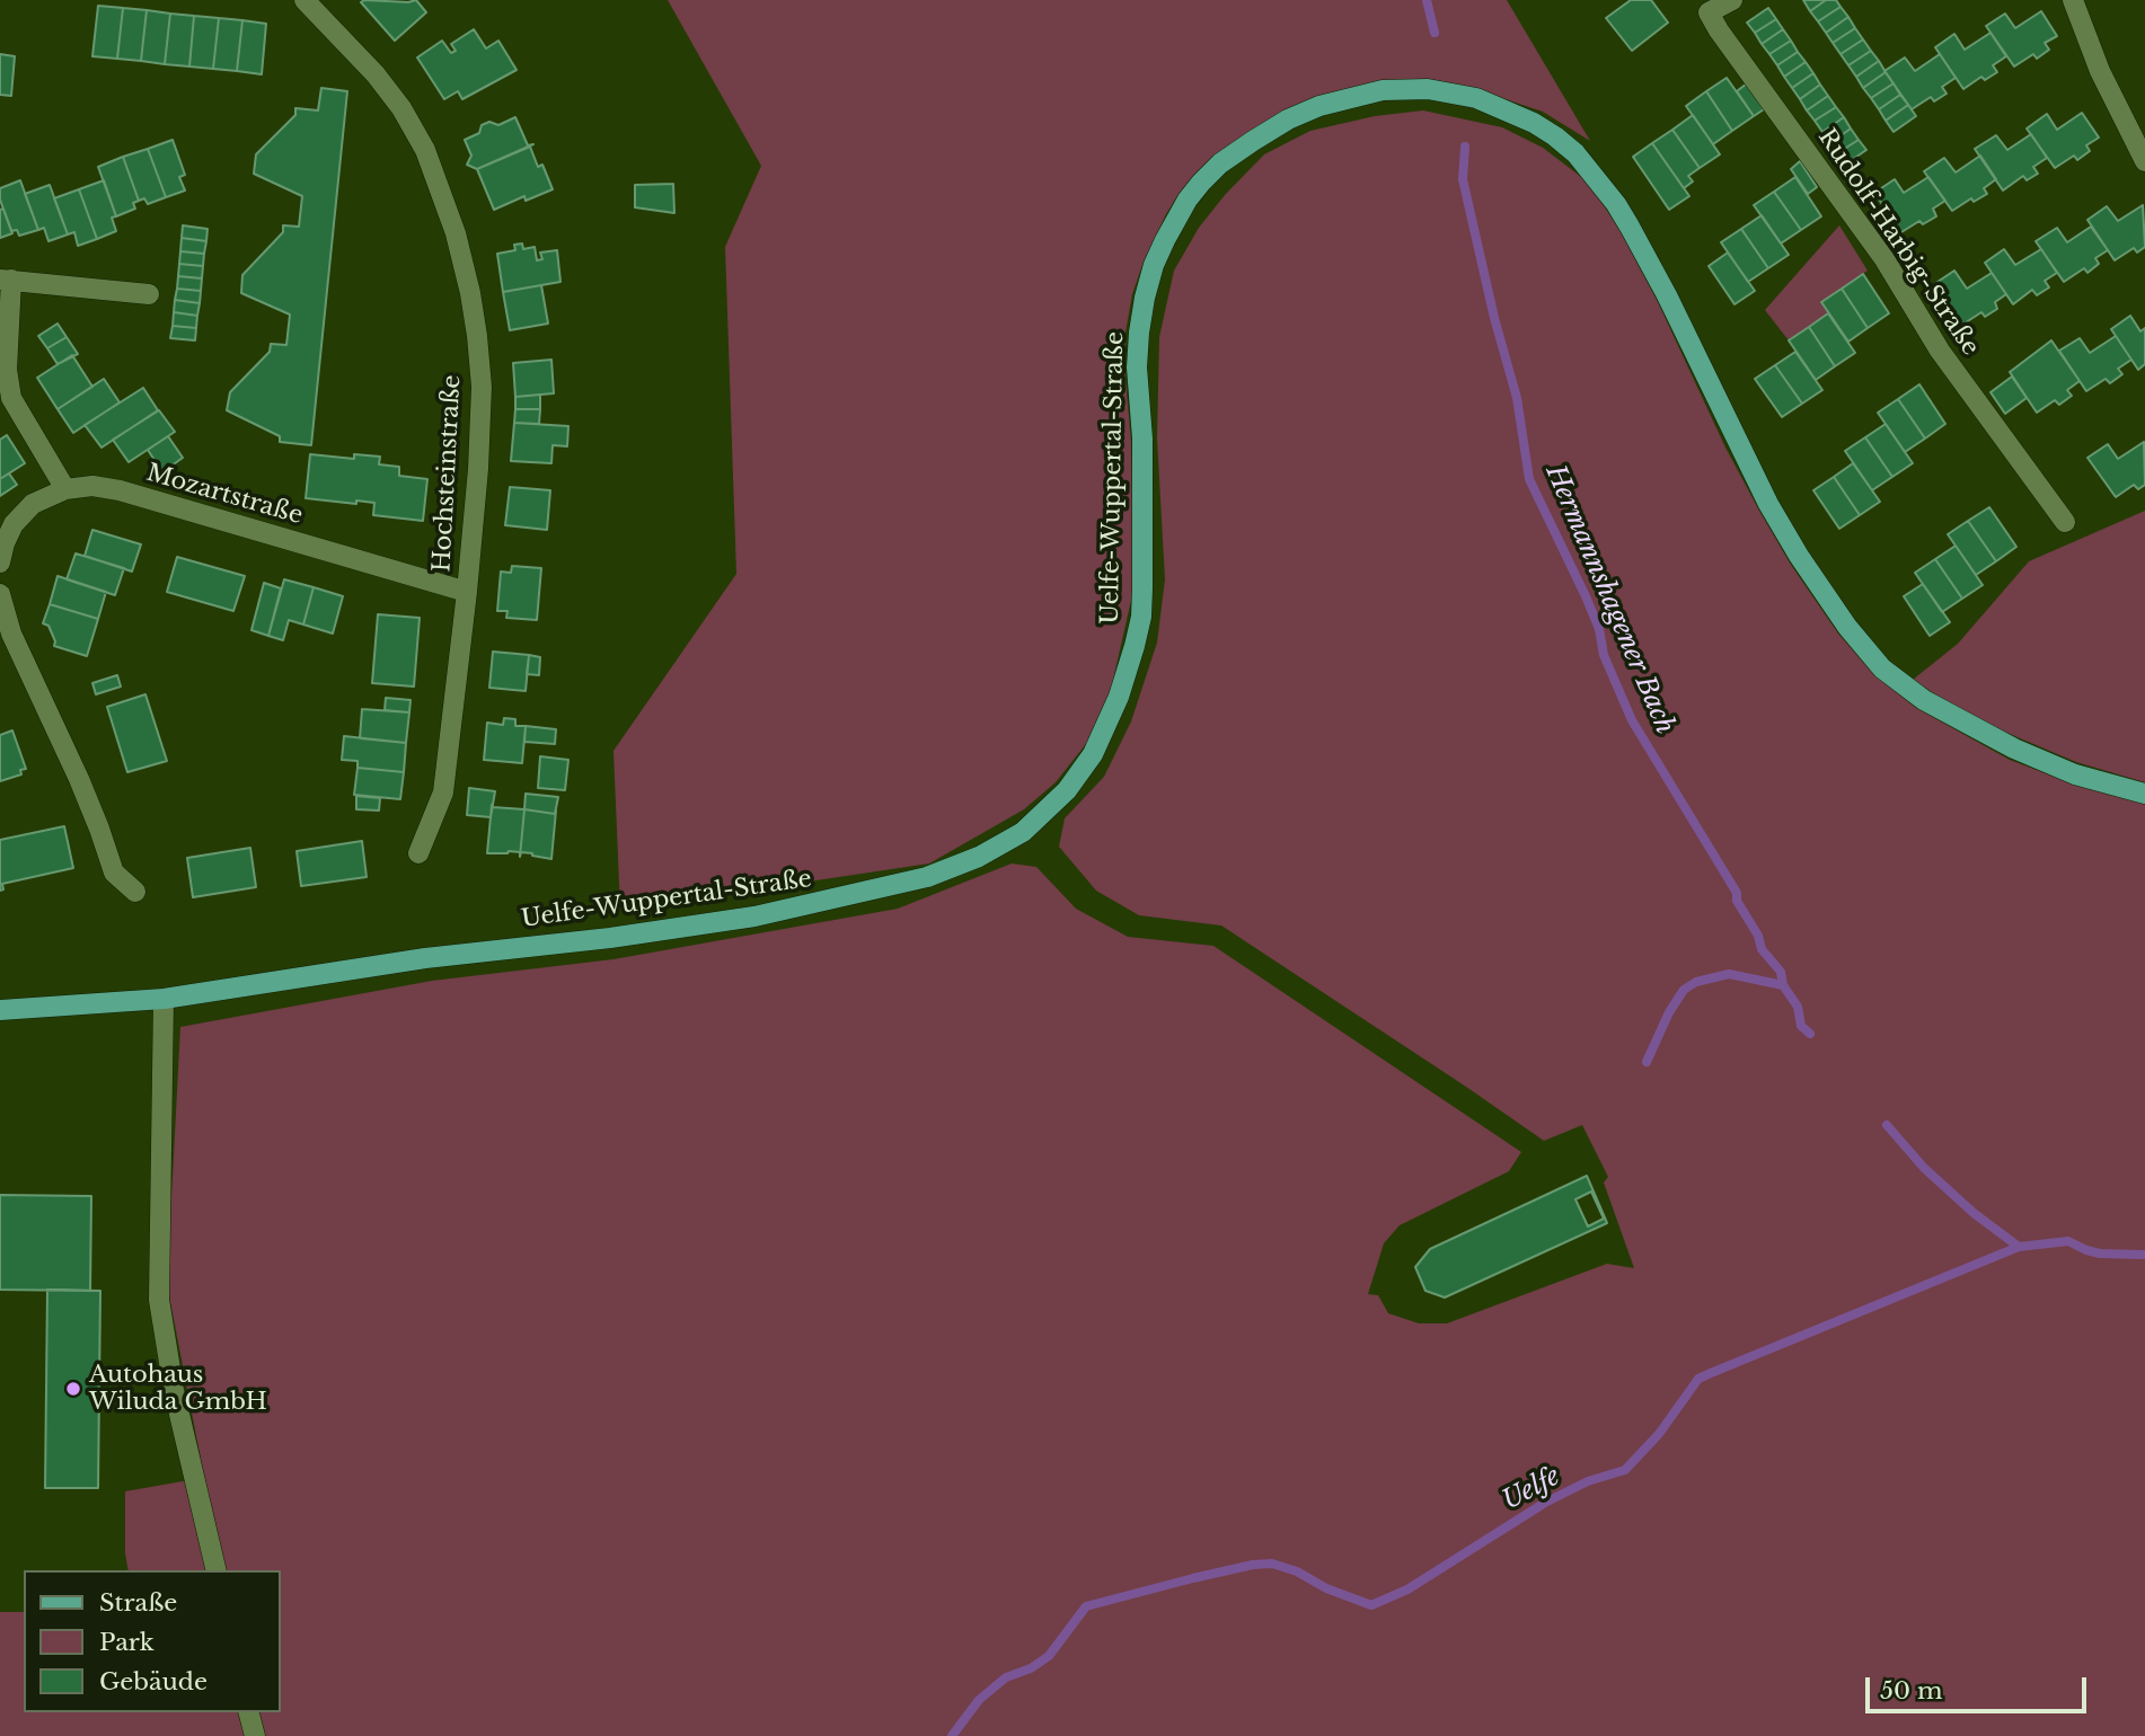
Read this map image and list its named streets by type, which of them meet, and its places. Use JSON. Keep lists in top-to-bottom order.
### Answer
{
  "streets": {
    "main road": ["Uelfe-Wuppertal-Straße"],
    "street": ["Rudolf-Harbig-Straße", "Hochsteinstraße", "Mozartstraße"]
  },
  "crossings": [
    ["Hochsteinstraße", "Mozartstraße"]
  ],
  "water": ["Hermannshagener Bach", "Uelfe"],
  "places": ["Autohaus Wiluda GmbH"],
  "legend": ["Straße", "Park", "Gebäude"],
  "scale_bar": "50 m"
}
